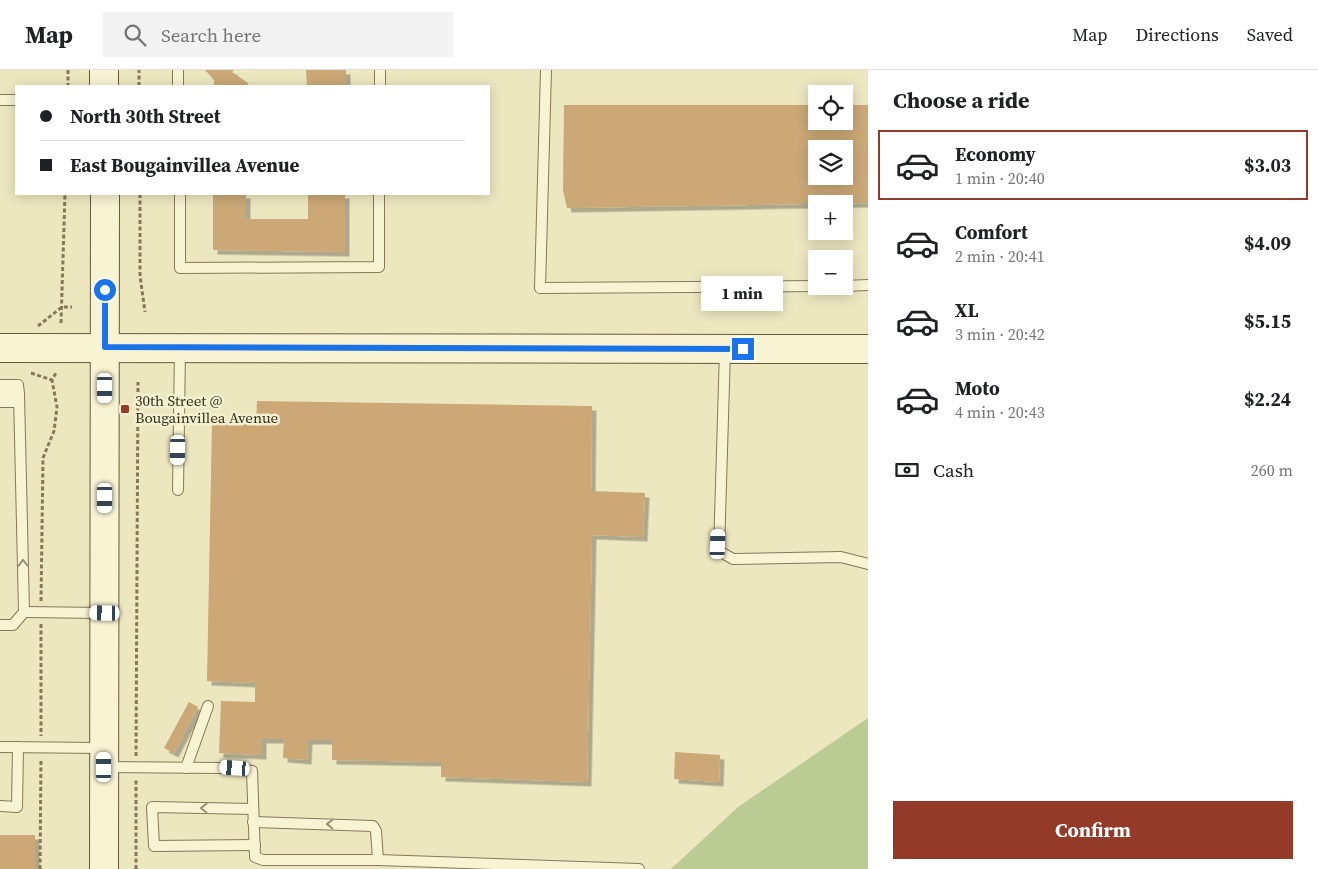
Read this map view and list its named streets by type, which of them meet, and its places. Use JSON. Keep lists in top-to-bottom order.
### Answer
{
  "places": {
    "transit": ["30th Street @ Bougainvillea Avenue"]
  },
  "page": {
    "header": "Map",
    "search": "Search here",
    "nav": ["Map", "Directions", "Saved"],
    "heading": "Choose a ride",
    "map_buttons": ["+", "−"],
    "banner": ["North 30th Street", "East Bougainvillea Avenue"],
    "list": [
      {
        "name": "Economy",
        "note": "1 min · 20:40",
        "value": "$3.03"
      },
      {
        "name": "Comfort",
        "note": "2 min · 20:41",
        "value": "$4.09"
      },
      {
        "name": "XL",
        "note": "3 min · 20:42",
        "value": "$5.15"
      },
      {
        "name": "Moto",
        "note": "4 min · 20:43",
        "value": "$2.24"
      }
    ],
    "bubble": "1 min",
    "pay": ["Cash", "260 m"],
    "buttons": "Confirm"
  }
}
